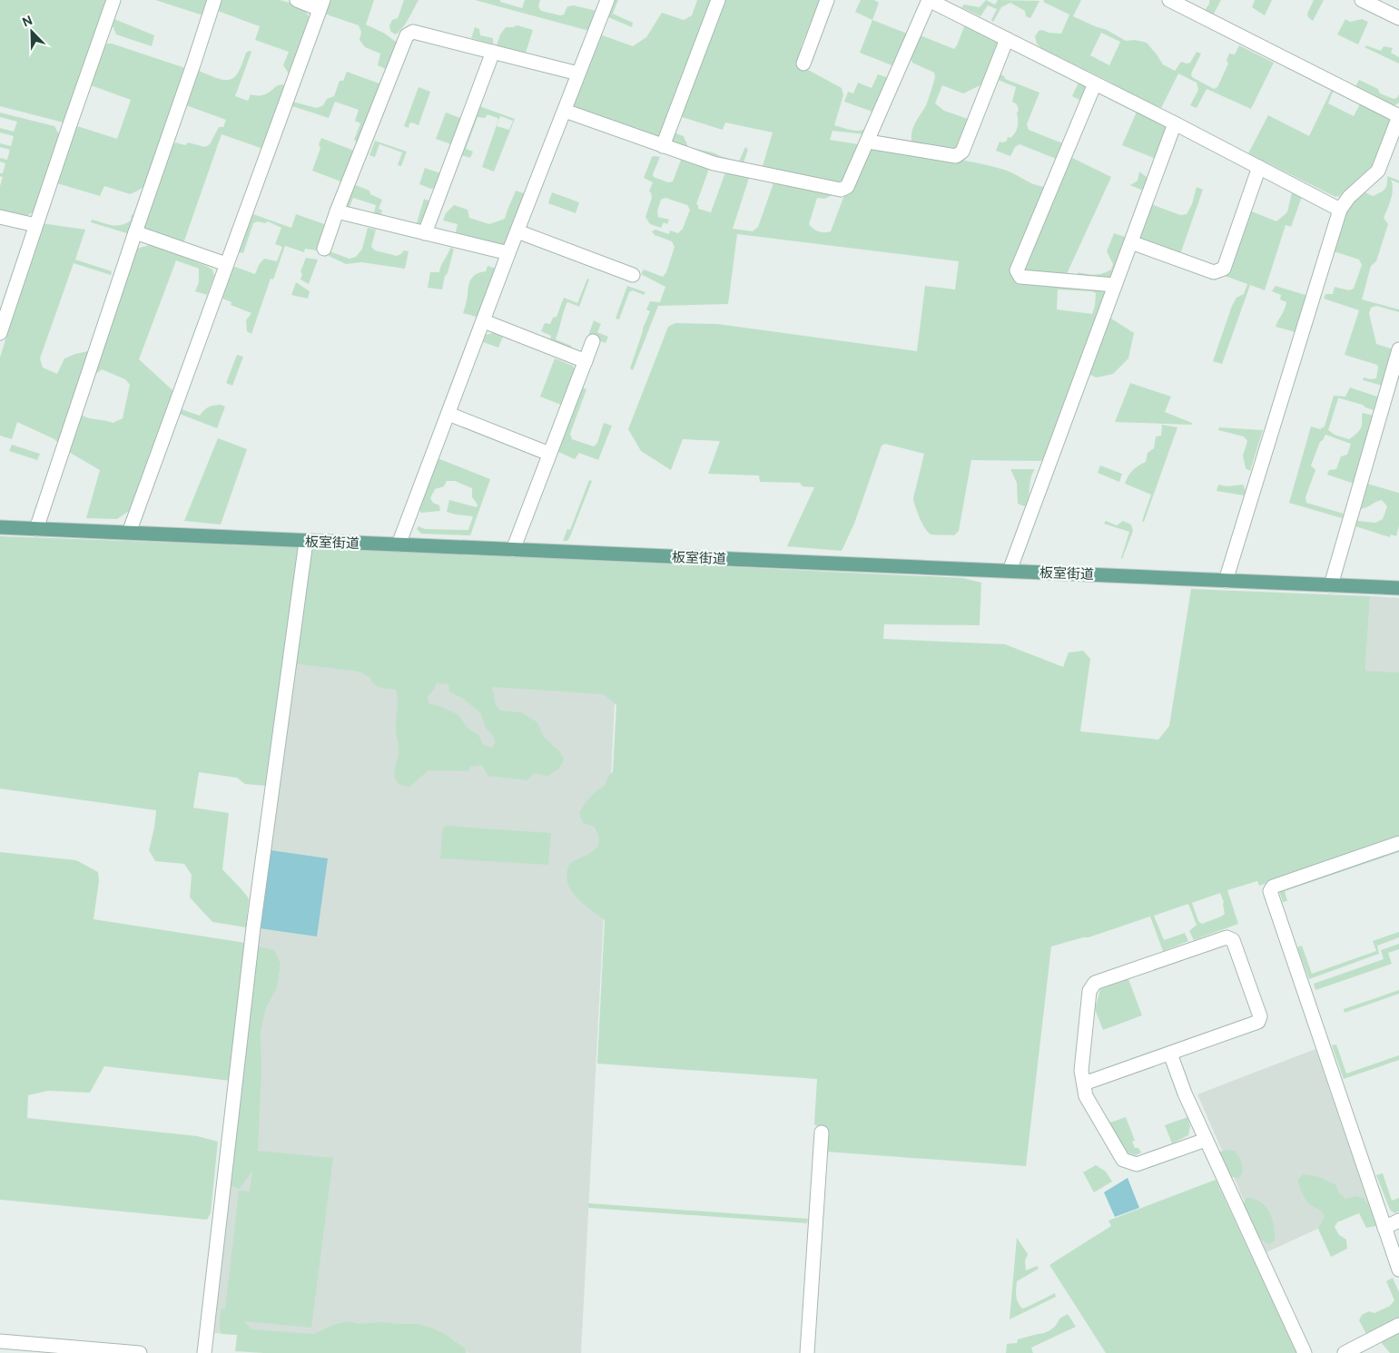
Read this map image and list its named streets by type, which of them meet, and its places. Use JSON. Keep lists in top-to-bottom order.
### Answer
{
  "streets": {
    "main road": ["板室街道"]
  },
  "north": "top left"
}
